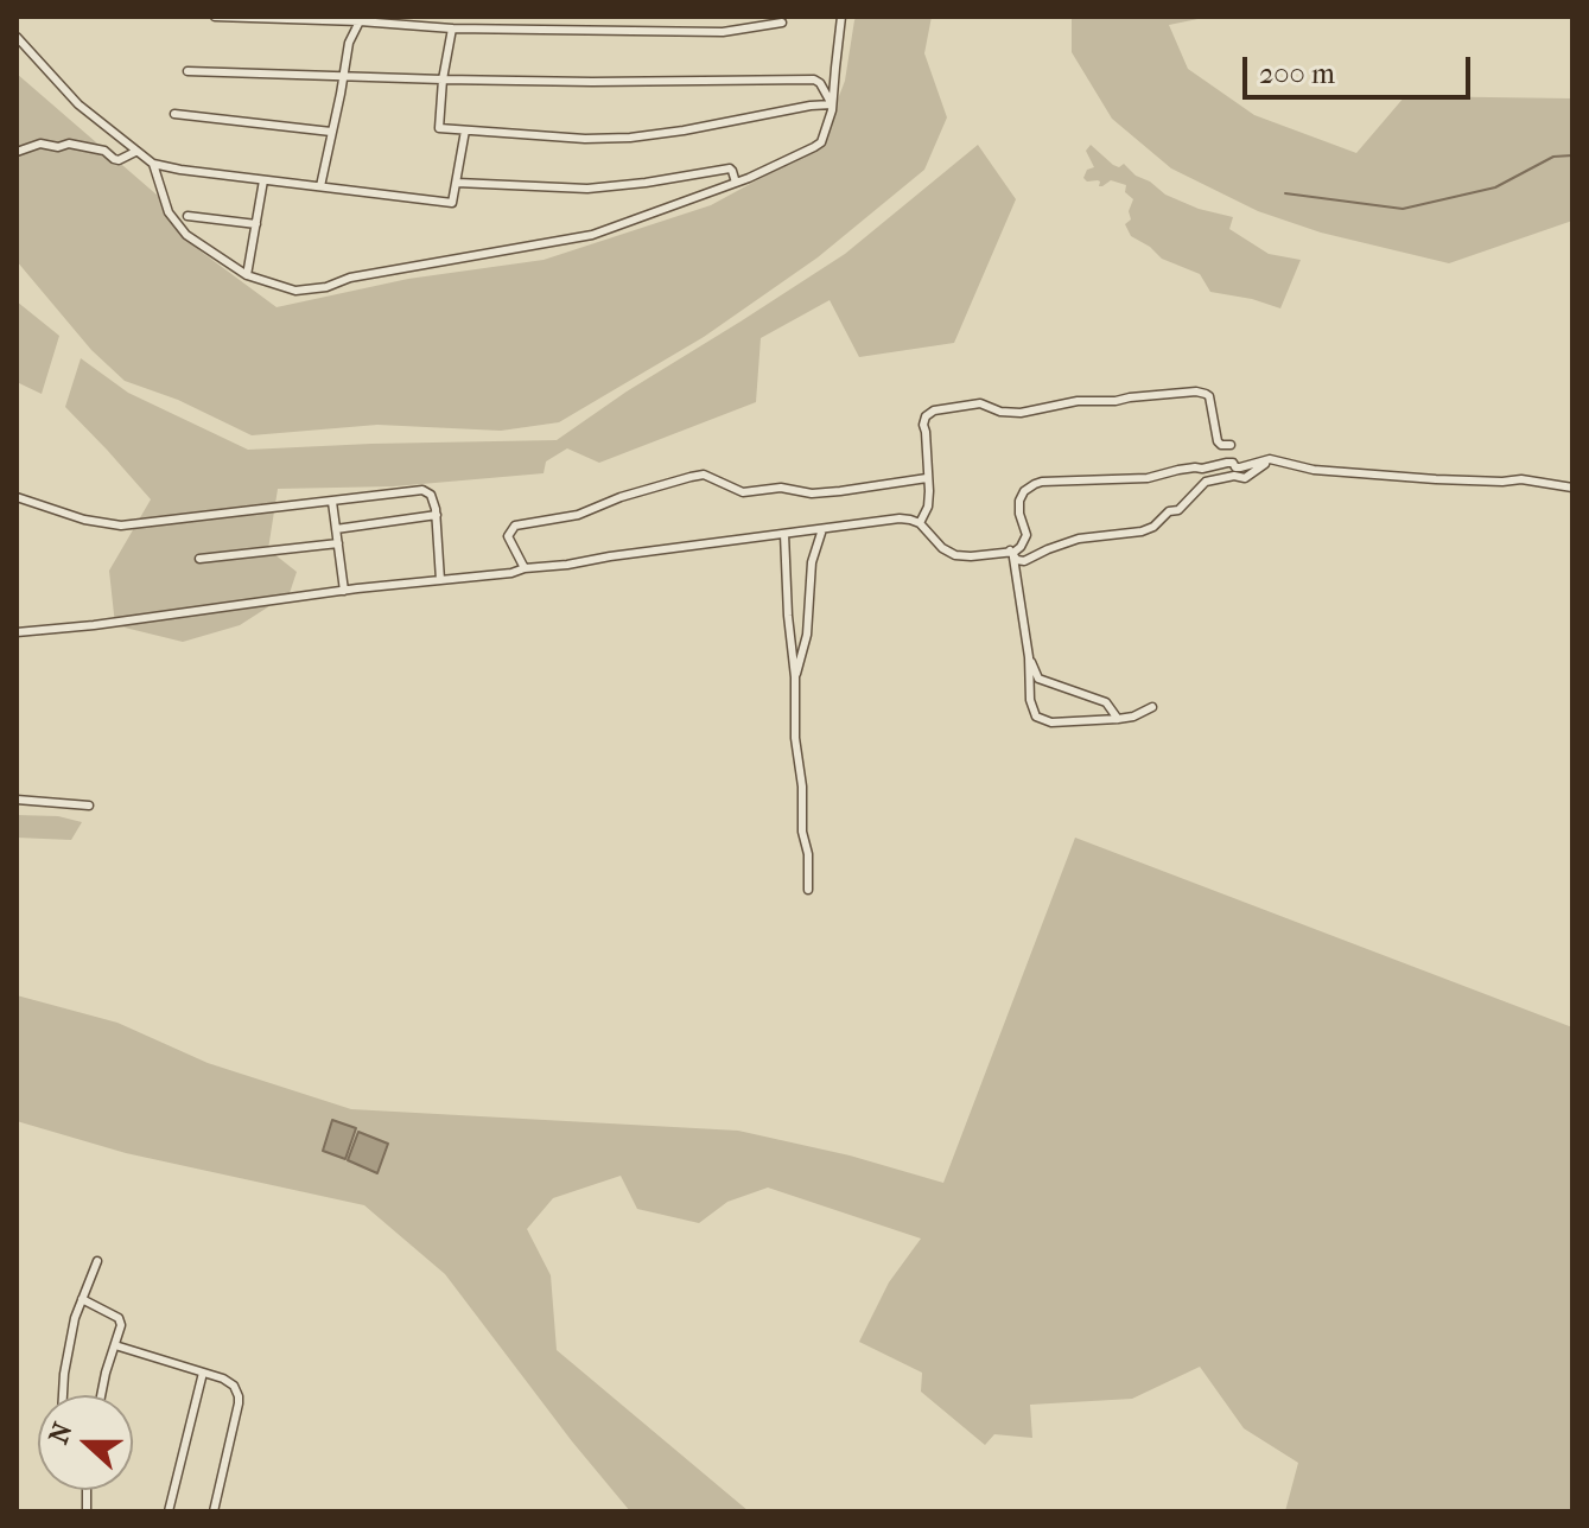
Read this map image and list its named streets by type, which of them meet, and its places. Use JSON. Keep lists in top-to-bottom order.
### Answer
{
  "scale_bar": "200 m",
  "north": "left"
}
